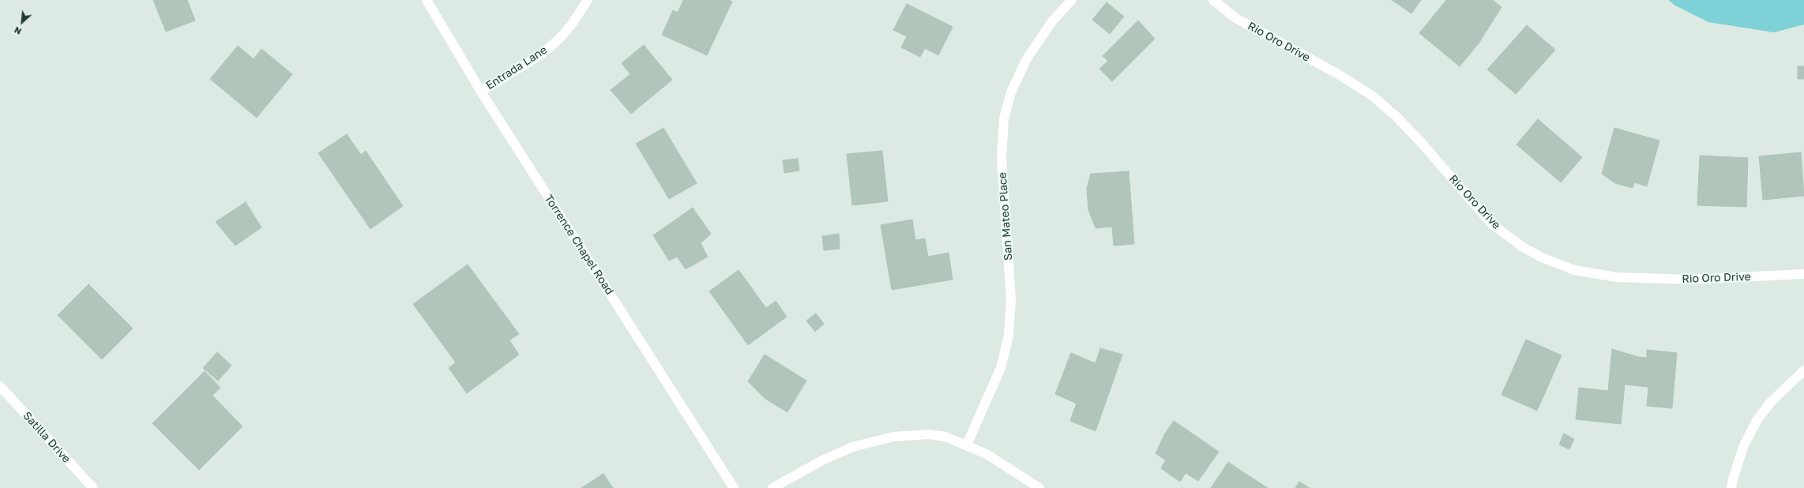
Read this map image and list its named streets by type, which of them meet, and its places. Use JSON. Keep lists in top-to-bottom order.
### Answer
{
  "streets": {
    "street": [
      "Rio Oro Drive",
      "Entrada Lane",
      "San Mateo Place",
      "Torrence Chapel Road",
      "Satilla Drive"
    ]
  },
  "crossings": [
    ["Entrada Lane", "Torrence Chapel Road"]
  ],
  "north": "bottom left"
}
